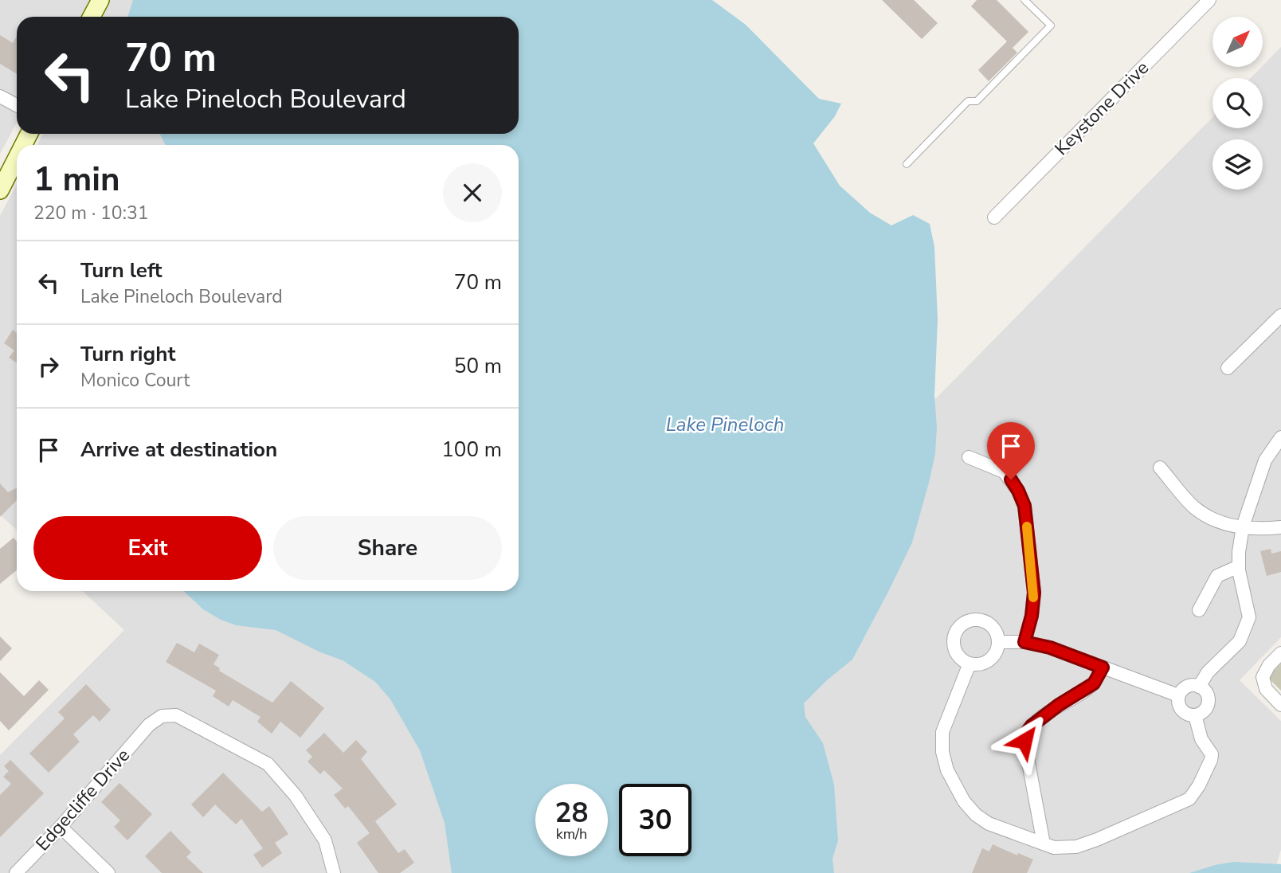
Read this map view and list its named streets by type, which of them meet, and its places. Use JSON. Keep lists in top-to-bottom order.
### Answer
{
  "streets": {
    "street": ["Keystone Drive", "Edgecliffe Drive"]
  },
  "water": ["Lake Pineloch"],
  "north": "top right",
  "page": {
    "turn": ["70 m", "Lake Pineloch Boulevard"],
    "heading": ["1 min", "220 m · 10:31"],
    "list": [
      {
        "name": "Turn left",
        "note": "Lake Pineloch Boulevard",
        "value": "70 m"
      },
      {
        "name": "Turn right",
        "note": "Monico Court",
        "value": "50 m"
      },
      {
        "name": "Arrive at destination",
        "value": "100 m"
      }
    ],
    "buttons": ["Exit", "Share"],
    "speed": "28 km/h",
    "limit": "30"
  }
}
